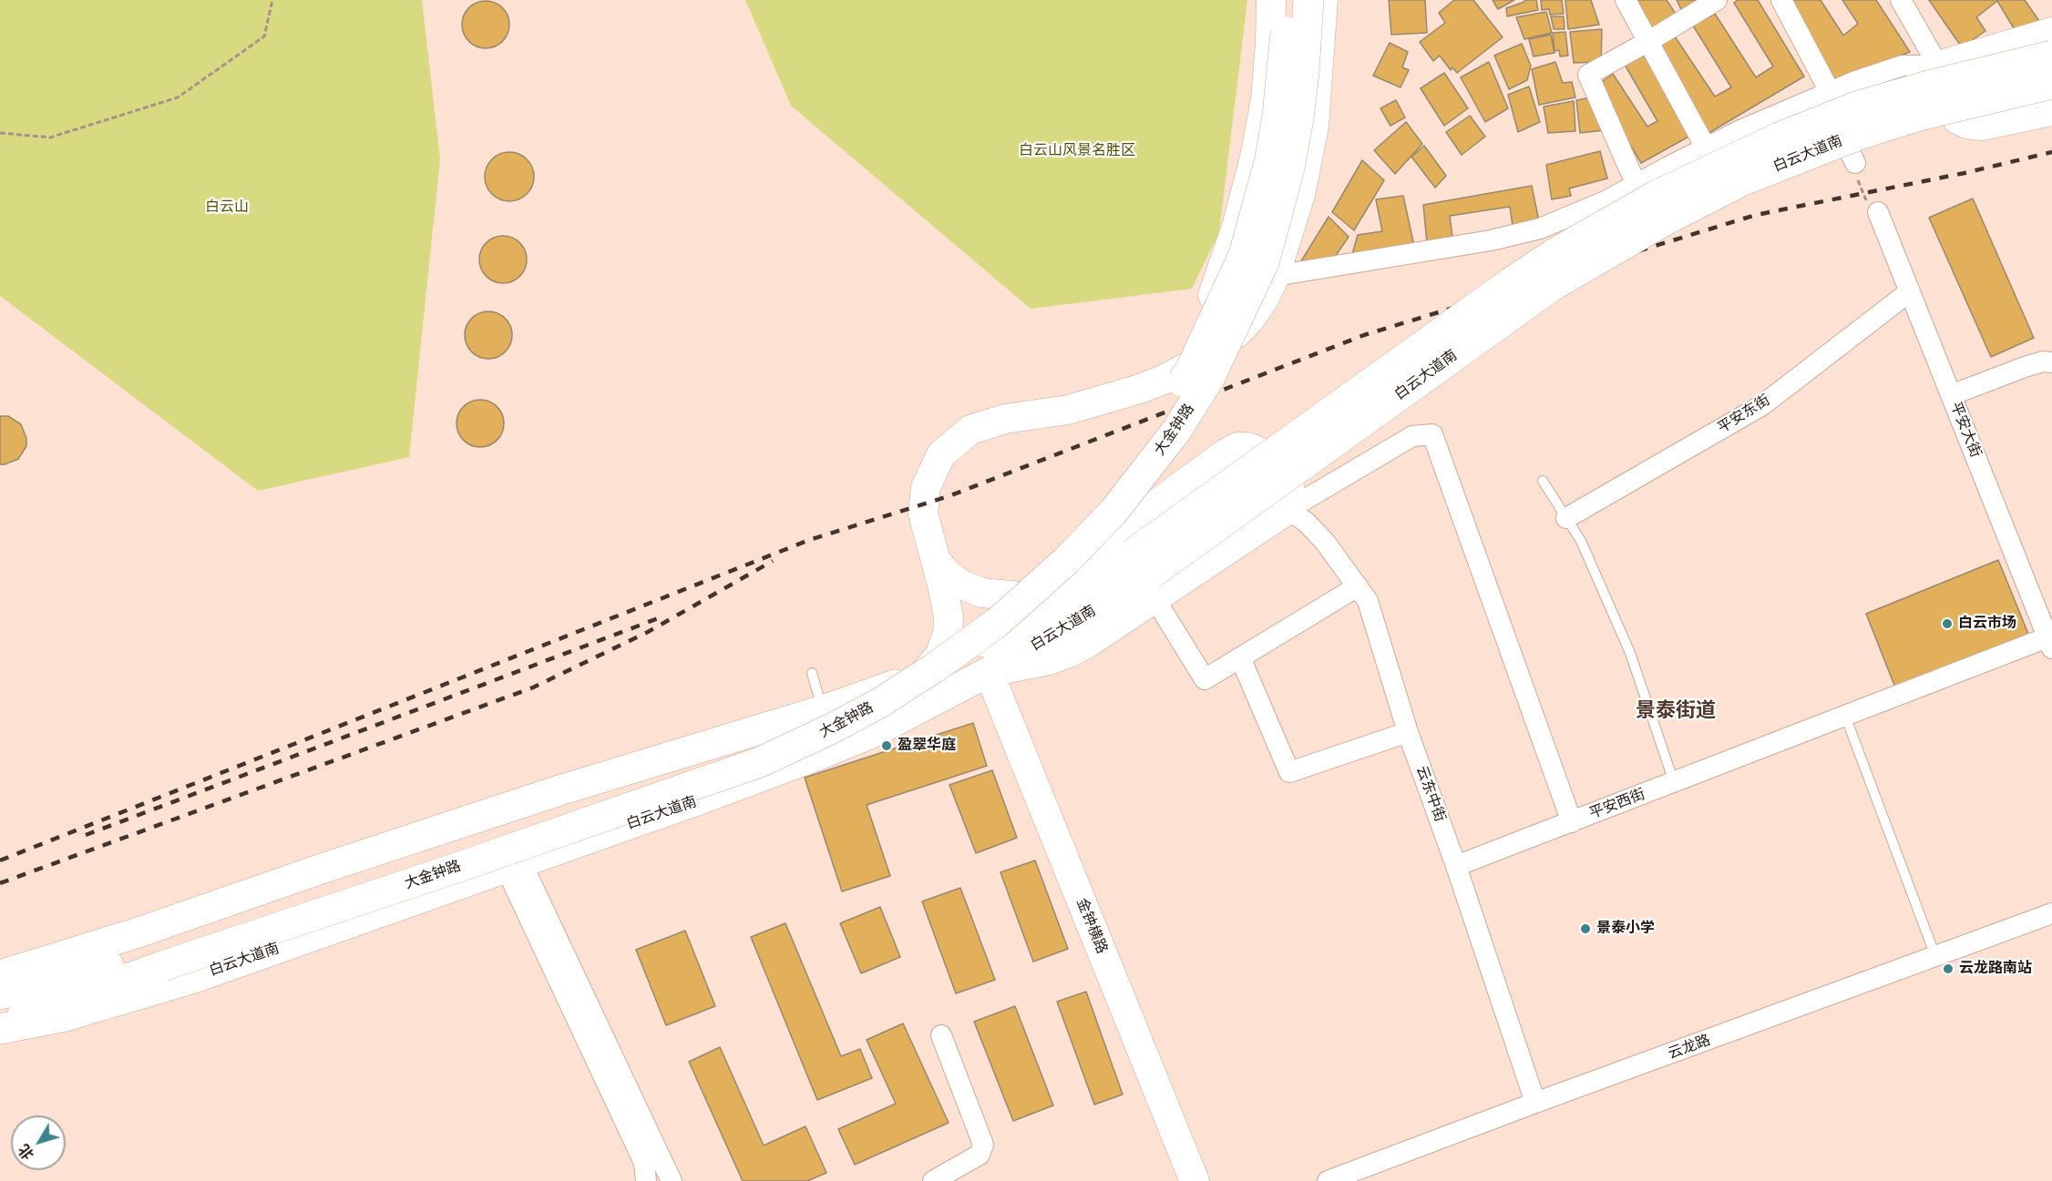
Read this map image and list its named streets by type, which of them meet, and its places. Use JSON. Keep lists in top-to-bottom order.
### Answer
{
  "streets": {
    "main road": ["白云大道南", "大金钟路"],
    "street": [
      "平安东街",
      "平安大街",
      "云东中街",
      "平安西街",
      "金钟横路",
      "云龙路"
    ]
  },
  "crossings": [
    ["白云大道南", "金钟横路"],
    ["平安东街", "平安大街"],
    ["平安大街", "平安西街"],
    ["云东中街", "平安西街"],
    ["云东中街", "云龙路"]
  ],
  "districts": ["景泰街道"],
  "parks": ["白云山风景名胜区", "白云山"],
  "places": [
    "白云市场",
    "盈翠华庭",
    "景泰小学",
    "云龙路南站"
  ],
  "north": "bottom left"
}
